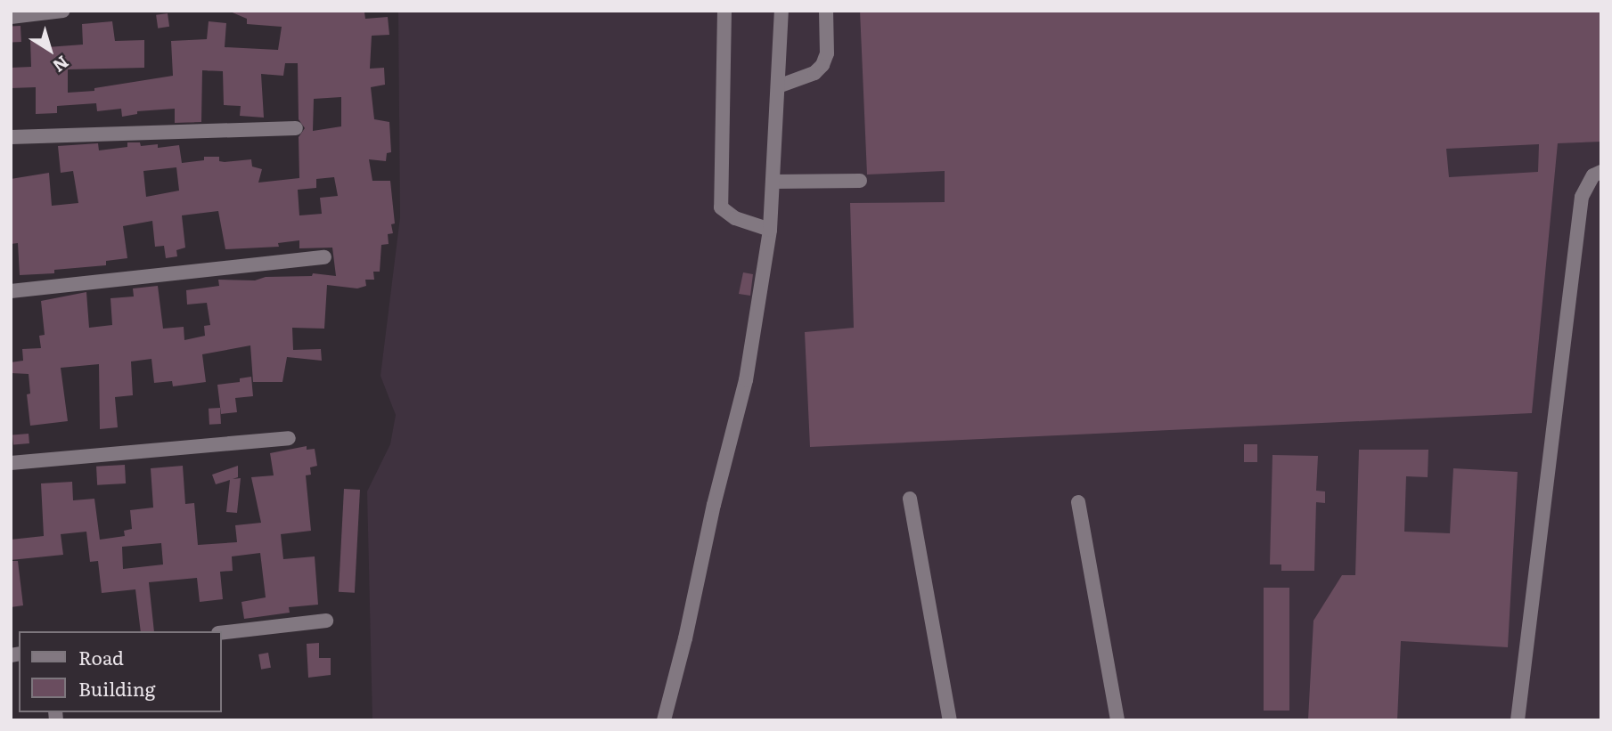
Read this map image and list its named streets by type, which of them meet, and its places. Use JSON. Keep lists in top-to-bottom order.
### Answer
{
  "legend": ["Road", "Building"],
  "north": "bottom right"
}
